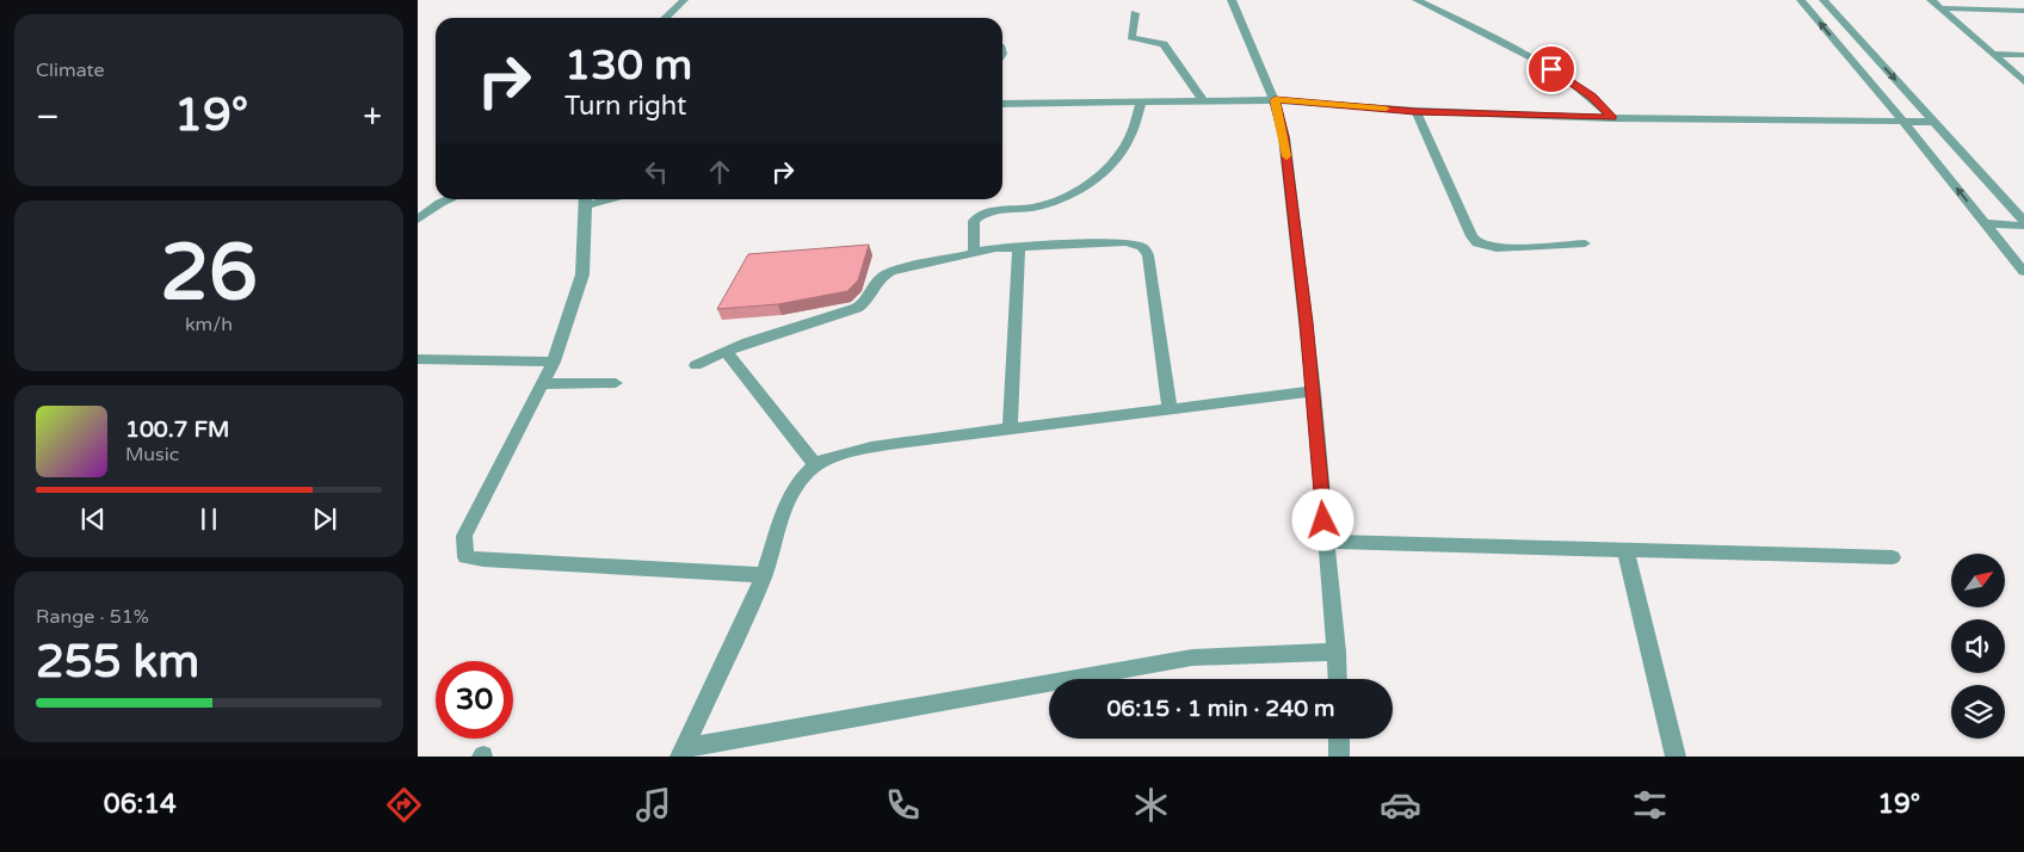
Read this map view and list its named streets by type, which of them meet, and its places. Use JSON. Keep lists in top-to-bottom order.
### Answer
{
  "north": "top right",
  "page": {
    "tile": [
      "Climate",
      ["26", "km/h"],
      ["Range · 51%", "255 km"]
    ],
    "turn": ["130 m", "Turn right"],
    "heat": ["−", "19°", "+"],
    "song": ["100.7 FM", "Music"],
    "limit": "30",
    "trip": "06:15 · 1 min · 240 m",
    "tabs": ["06:14", "19°"]
  }
}
